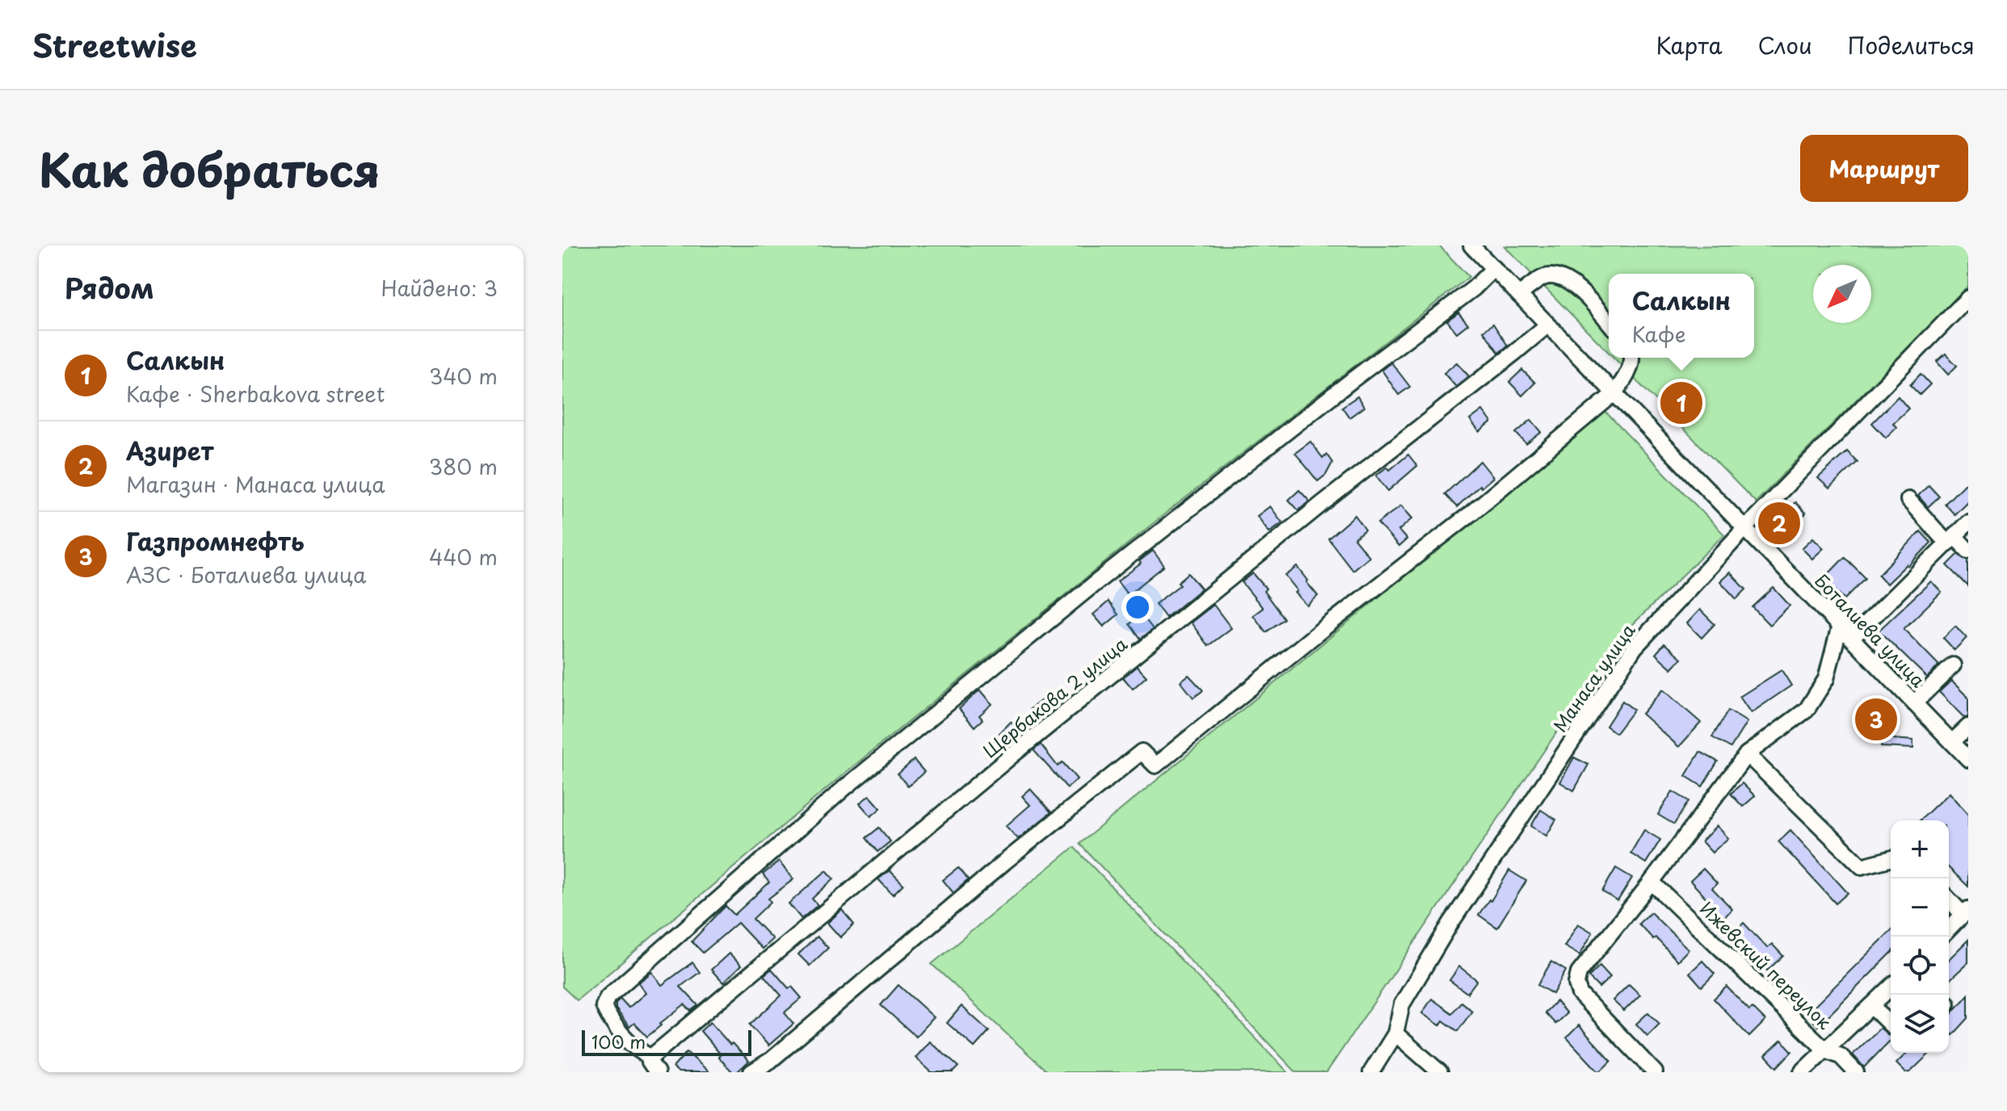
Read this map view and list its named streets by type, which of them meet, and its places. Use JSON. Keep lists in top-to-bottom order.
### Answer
{
  "streets": {
    "street": [
      "Боталиева улица",
      "Манаса улица",
      "Щербакова 2 улица",
      "Ижевский переулок"
    ]
  },
  "crossings": [
    ["Боталиева улица", "Манаса улица"],
    ["Боталиева улица", "Щербакова 2 улица"]
  ],
  "scale_bar": "100 m",
  "north": "bottom left",
  "page": {
    "header": "Streetwise",
    "nav": ["Карта", "Слои", "Поделиться"],
    "title": "Как добраться",
    "buttons": "Маршрут",
    "heading": ["Рядом", "Найдено: 3"],
    "popup": ["Салкын", "Кафе"],
    "list": [
      {
        "mark": "1",
        "name": "Салкын",
        "note": "Кафе · Sherbakova street",
        "value": "340 m"
      },
      {
        "mark": "2",
        "name": "Азирет",
        "note": "Магазин · Манаса улица",
        "value": "380 m"
      },
      {
        "mark": "3",
        "name": "Газпромнефть",
        "note": "АЗС · Боталиева улица",
        "value": "440 m"
      }
    ],
    "pins": ["1", "2", "3"],
    "map_buttons": ["+", "−"],
    "scale": "100 m"
  }
}
